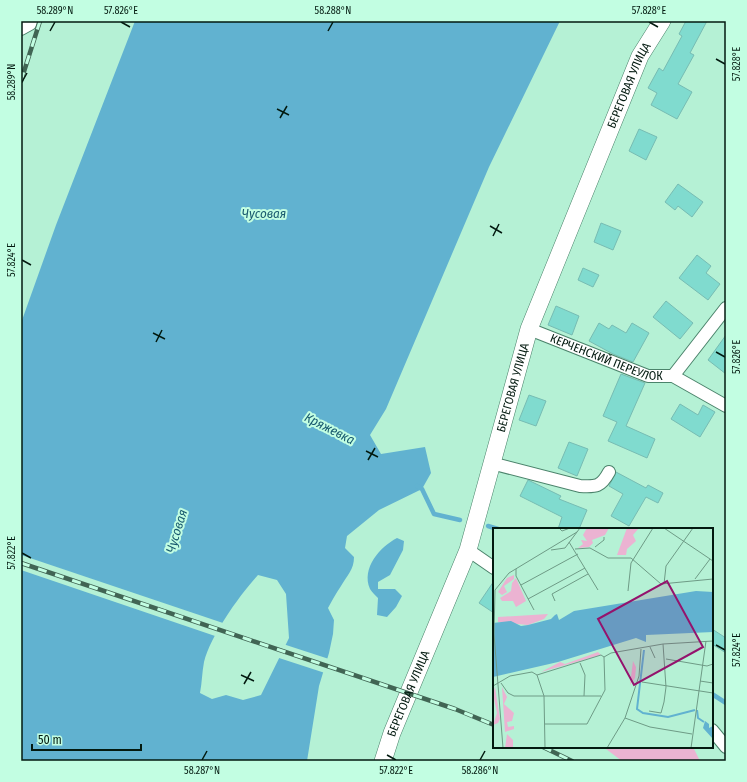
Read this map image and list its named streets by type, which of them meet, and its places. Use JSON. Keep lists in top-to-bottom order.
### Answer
{
  "streets": {
    "street": ["БЕРЕГОВАЯ УЛИЦА", "КЕРЧЕНСКИЙ ПЕРЕУЛОК"]
  },
  "crossings": [
    ["БЕРЕГОВАЯ УЛИЦА", "КЕРЧЕНСКИЙ ПЕРЕУЛОК"]
  ],
  "water": ["Чусовая", "Кряжевка"],
  "scale_bar": "50 m",
  "coordinates": [
    "58.289°N",
    "57.826°E",
    "58.288°N",
    "57.828°E",
    "57.824°E",
    "57.822°E",
    "58.287°N",
    "58.286°N"
  ]
}
